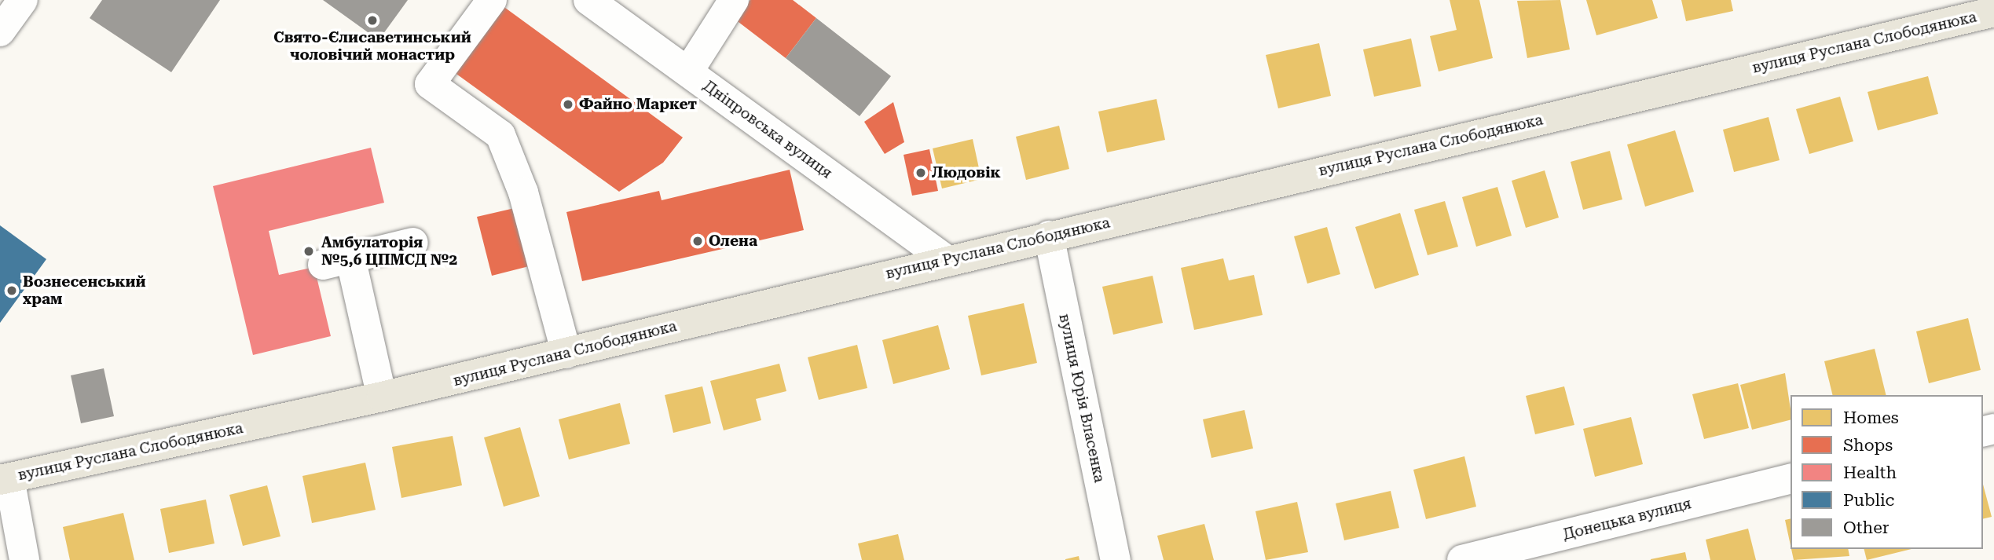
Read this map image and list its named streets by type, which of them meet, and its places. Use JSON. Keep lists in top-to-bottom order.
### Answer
{
  "streets": {
    "main road": ["вулиця Руслана Слободянюка"],
    "street": ["Дніпровська вулиця", "вулиця Юрія Власенка", "Донецька вулиця"]
  },
  "crossings": [
    ["вулиця Руслана Слободянюка", "Дніпровська вулиця"],
    ["вулиця Руслана Слободянюка", "вулиця Юрія Власенка"]
  ],
  "places": [
    "Свято-Єлисаветинський чоловічий монастир",
    "Файно Маркет",
    "Людовік",
    "Олена",
    "Амбулаторія №5,6 ЦПМСД №2",
    "Вознесенський храм"
  ],
  "legend": [
    "Homes",
    "Shops",
    "Health",
    "Public",
    "Other"
  ]
}
